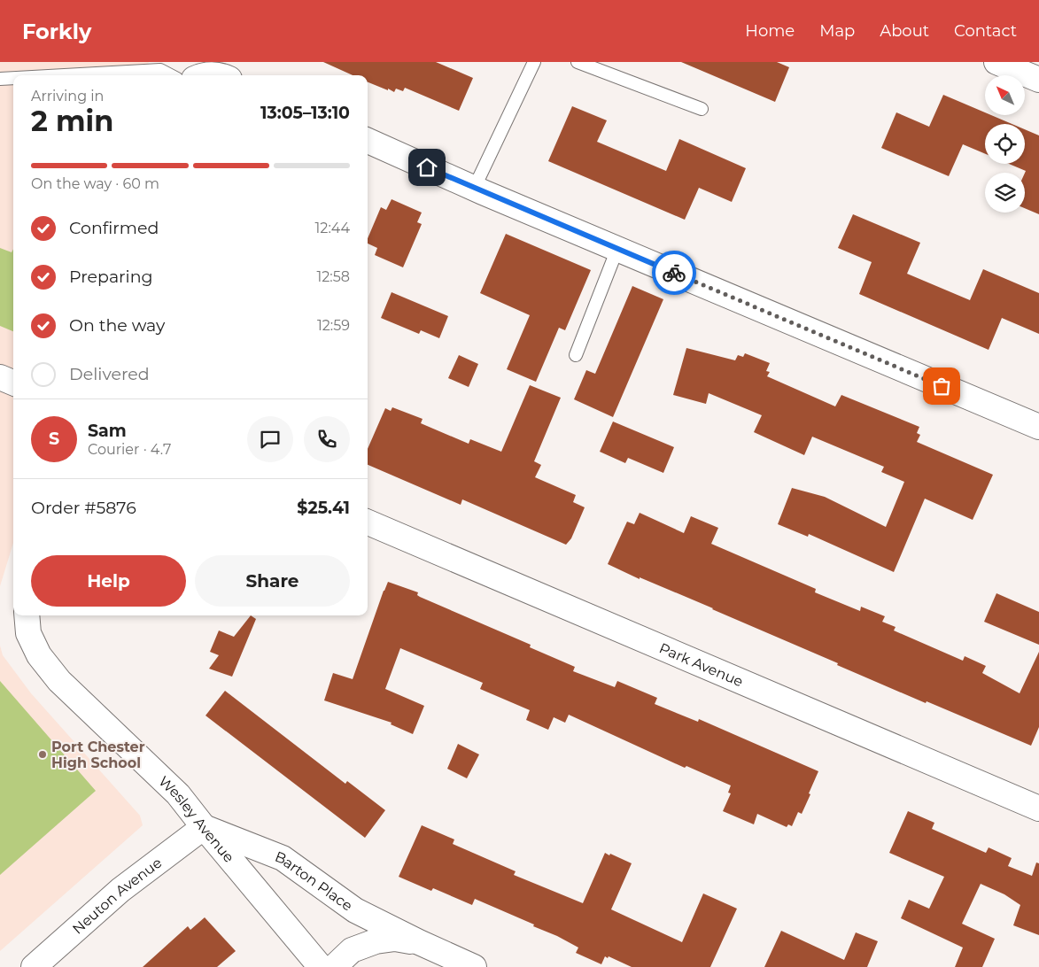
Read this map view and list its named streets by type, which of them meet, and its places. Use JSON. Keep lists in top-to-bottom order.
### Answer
{
  "streets": {
    "street": [
      "Park Avenue",
      "Wesley Avenue",
      "Barton Place",
      "Neuton Avenue"
    ]
  },
  "crossings": [
    ["Wesley Avenue", "Barton Place"],
    ["Wesley Avenue", "Neuton Avenue"],
    ["Barton Place", "Neuton Avenue"]
  ],
  "places": ["Port Chester High School"],
  "north": "top left",
  "page": {
    "header": "Forkly",
    "nav": [
      "Home",
      "Map",
      "About",
      "Contact"
    ],
    "heading": ["2 min", "Arriving in", "13:05–13:10"],
    "panel": [
      "Sam",
      "Courier · 4.7",
      "Order #5876",
      "$25.41"
    ],
    "bar": "On the way · 60 m",
    "list": [
      ["Confirmed", "12:44"],
      ["Preparing", "12:58"],
      ["On the way", "12:59"],
      "Delivered"
    ],
    "round": "S",
    "buttons": ["Help", "Share"]
  }
}
